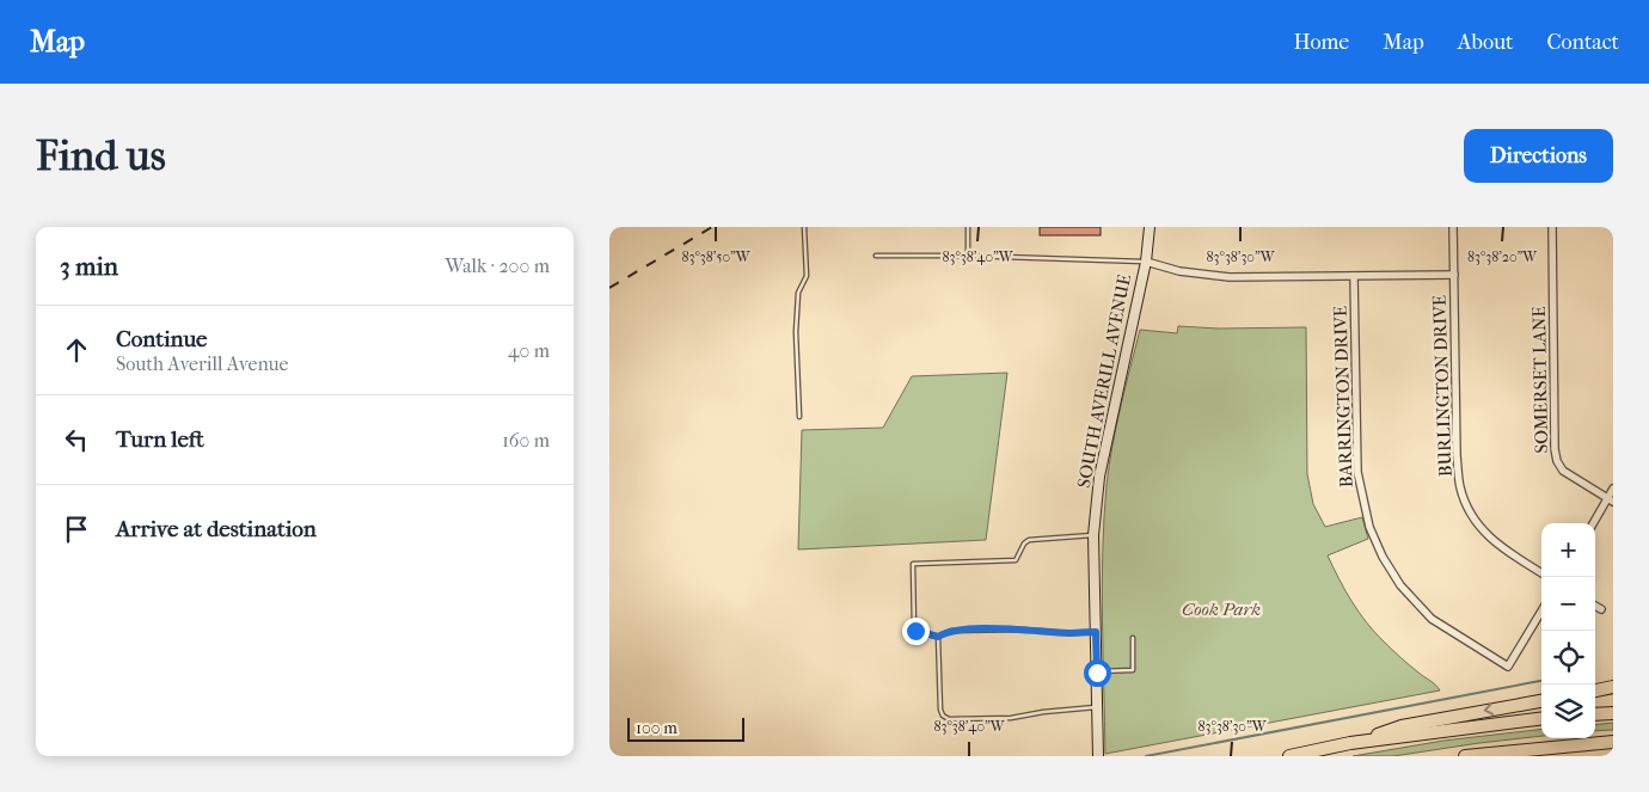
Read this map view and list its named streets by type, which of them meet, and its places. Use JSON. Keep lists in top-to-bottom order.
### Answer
{
  "streets": {
    "street": [
      "SOMERSET LANE",
      "SOUTH AVERILL AVENUE",
      "BURLINGTON DRIVE",
      "BARRINGTON DRIVE"
    ]
  },
  "parks": ["Cook Park"],
  "scale_bar": "100 m",
  "page": {
    "header": "Map",
    "nav": [
      "Home",
      "Map",
      "About",
      "Contact"
    ],
    "buttons": "Directions",
    "title": "Find us",
    "heading": ["3 min", "Walk · 200 m"],
    "list": [
      ["Continue", "South Averill Avenue", "40 m"],
      ["Turn left", "160 m"],
      "Arrive at destination"
    ],
    "map_buttons": ["+", "−"],
    "scale": "100 m"
  },
  "coordinates": [
    "83°38'50\"W",
    "83°38'40\"W",
    "83°38'30\"W",
    "83°38'20\"W"
  ]
}
